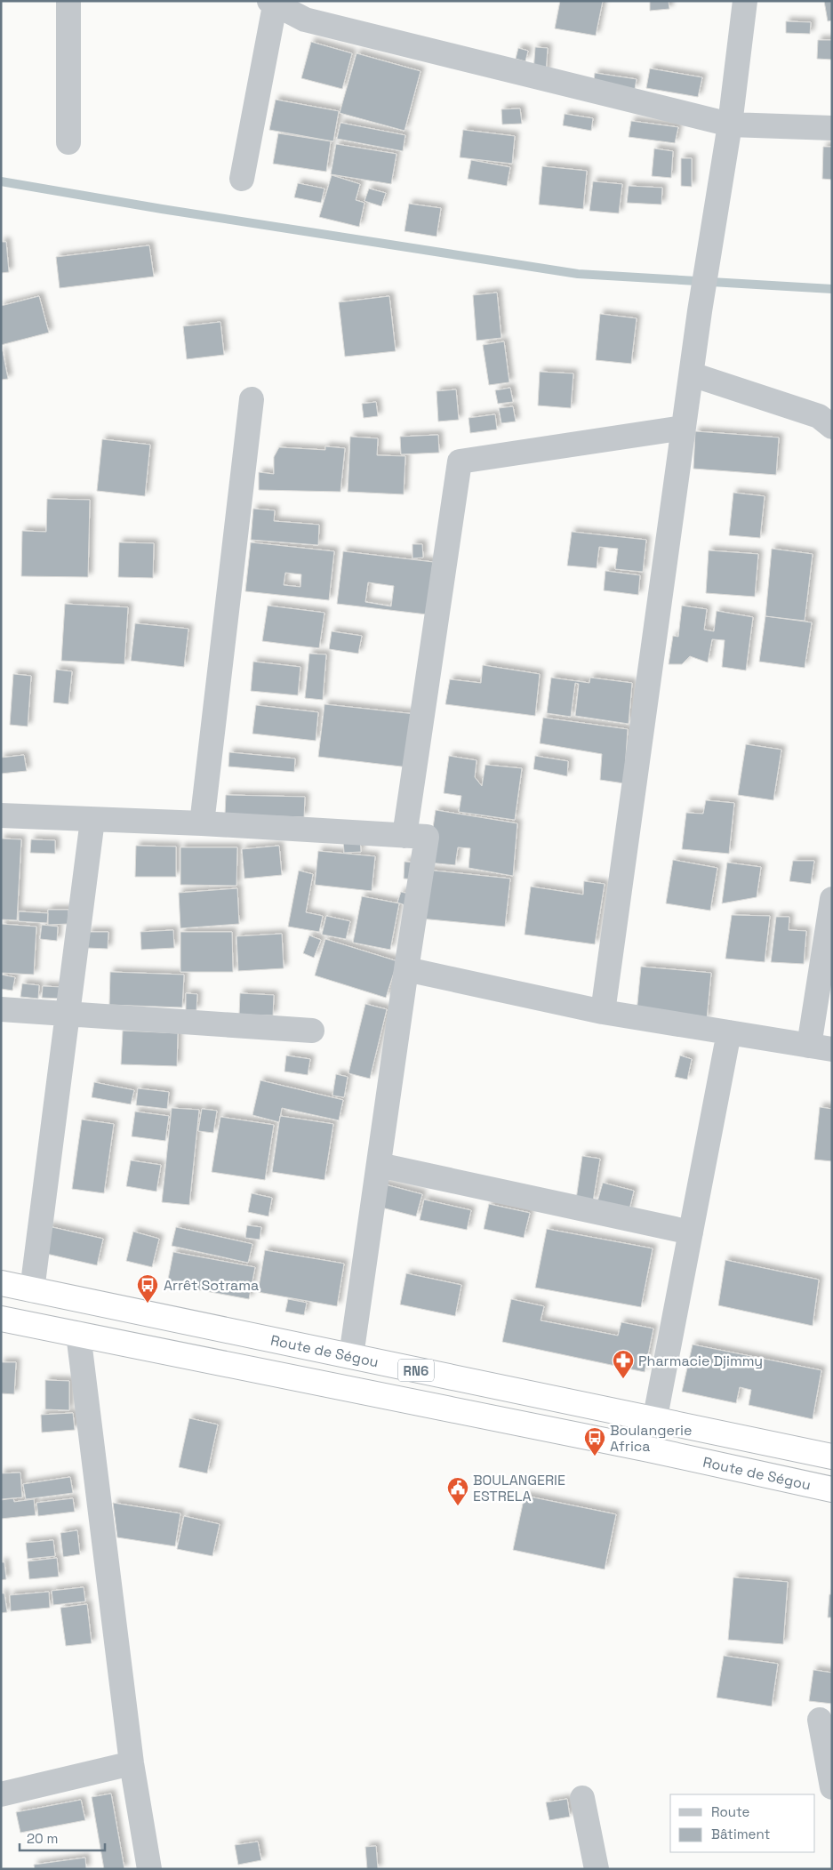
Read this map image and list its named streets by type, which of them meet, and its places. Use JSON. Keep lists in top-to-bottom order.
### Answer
{
  "streets": {
    "highway": ["Route de Ségou", "RN6"]
  },
  "places": {
    "bus stop": ["Arrêt Sotrama", "Boulangerie Africa"],
    "pharmacy": ["Pharmacie Djimmy"],
    "public building": ["BOULANGERIE ESTRELA"]
  },
  "legend": ["Route", "Bâtiment"],
  "scale_bar": "20 m"
}
